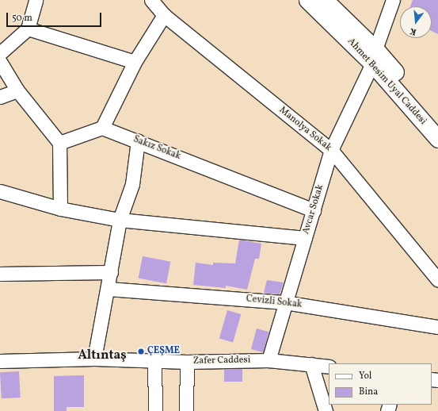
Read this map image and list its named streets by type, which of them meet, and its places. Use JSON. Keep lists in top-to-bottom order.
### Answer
{
  "streets": {
    "main road": ["Ahmet Besim Uyal Caddesi"],
    "street": [
      "Manolya Sokak",
      "Sakız Sokak",
      "Avcar Sokak",
      "Cevizli Sokak",
      "Zafer Caddesi"
    ]
  },
  "crossings": [
    ["Ahmet Besim Uyal Caddesi", "Avcar Sokak"],
    ["Manolya Sokak", "Avcar Sokak"],
    ["Sakız Sokak", "Avcar Sokak"],
    ["Avcar Sokak", "Cevizli Sokak"],
    ["Avcar Sokak", "Zafer Caddesi"]
  ],
  "districts": ["Altıntaş"],
  "places": ["ÇEŞME"],
  "legend": ["Yol", "Bina"],
  "scale_bar": "50 m",
  "north": "bottom"
}
